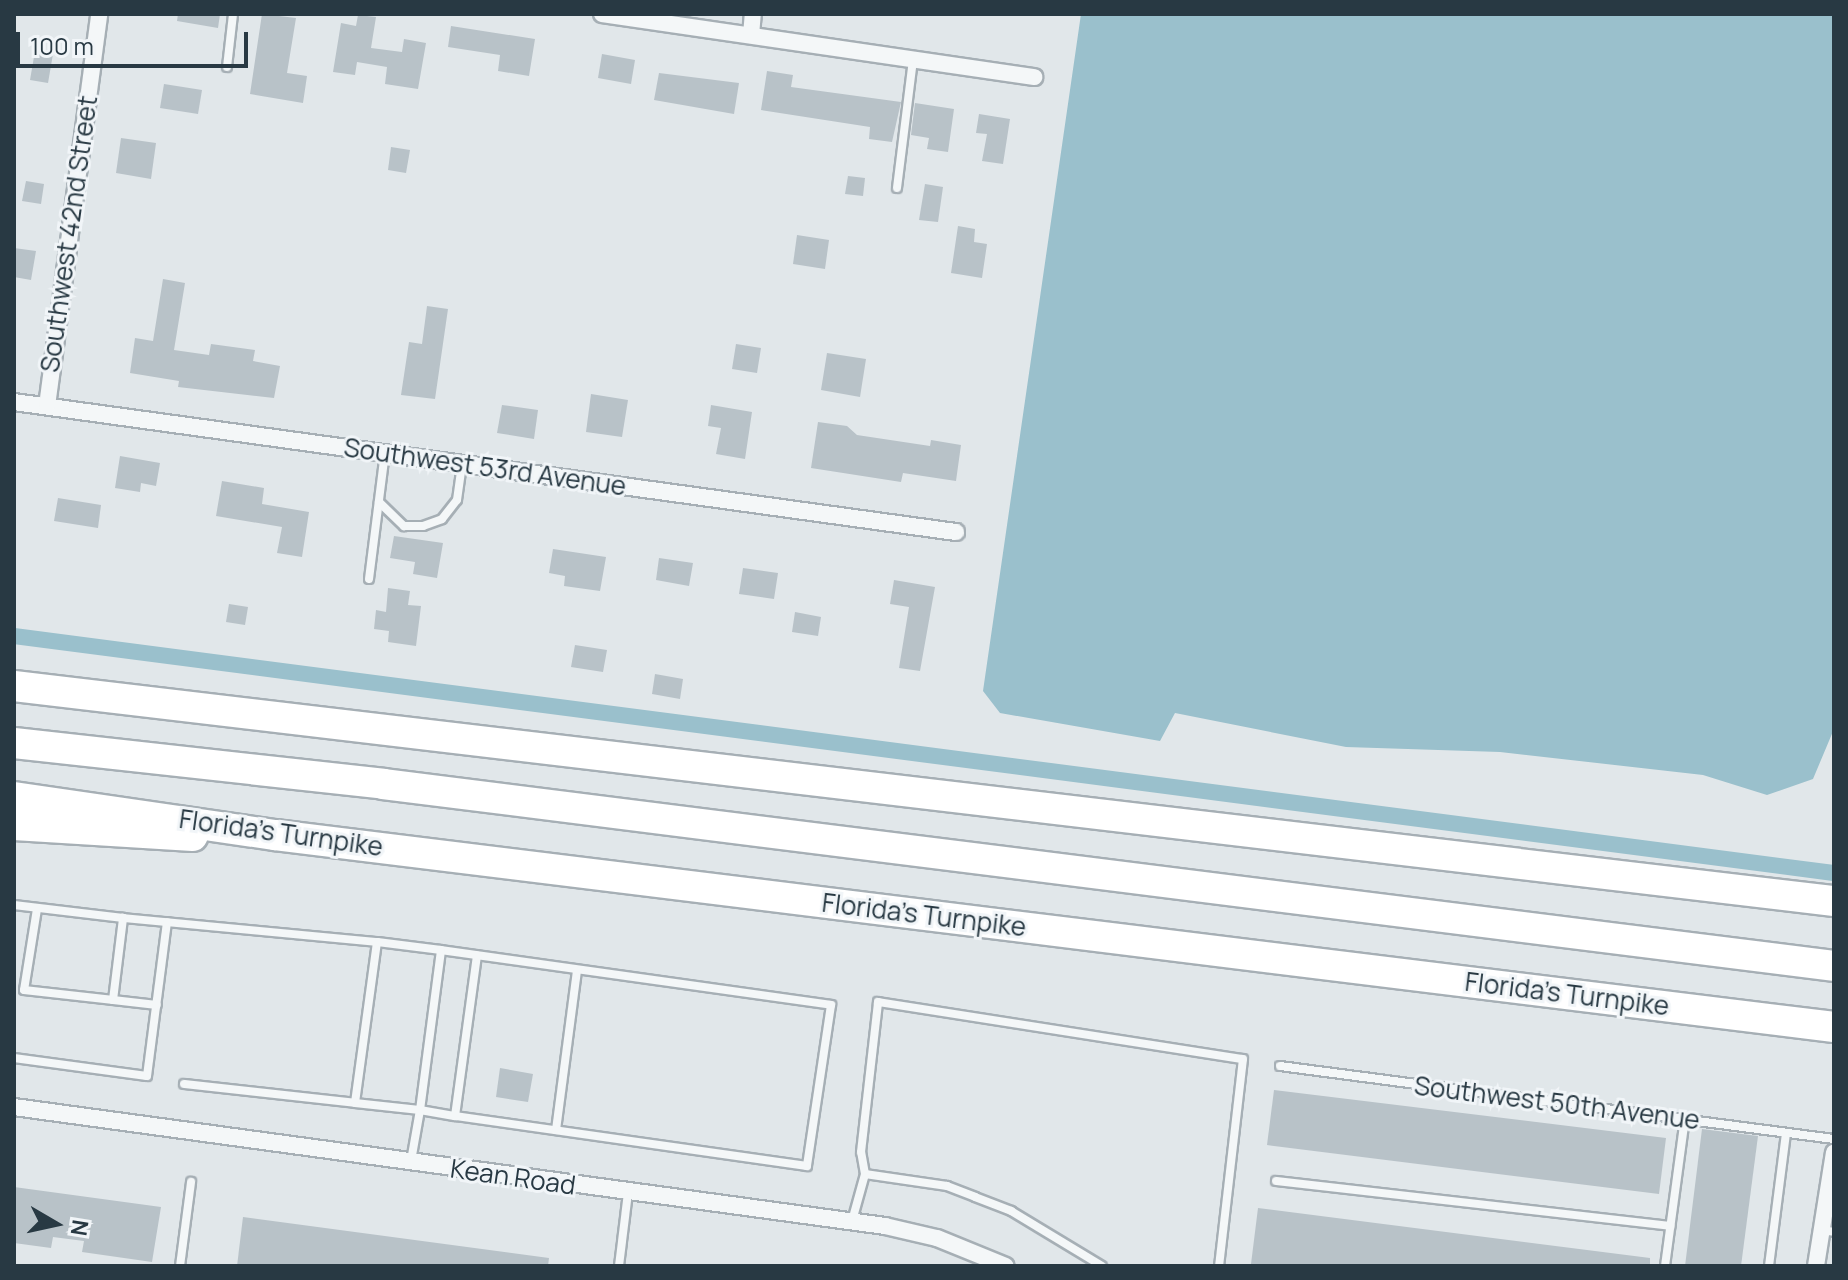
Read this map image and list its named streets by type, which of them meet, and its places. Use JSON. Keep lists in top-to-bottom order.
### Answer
{
  "streets": {
    "highway": ["Florida's Turnpike"],
    "street": ["Southwest 42nd Street", "Southwest 53rd Avenue", "Kean Road"],
    "lane": ["Southwest 50th Avenue"]
  },
  "crossings": [
    ["Southwest 42nd Street", "Southwest 53rd Avenue"]
  ],
  "scale_bar": "100 m",
  "north": "right"
}
